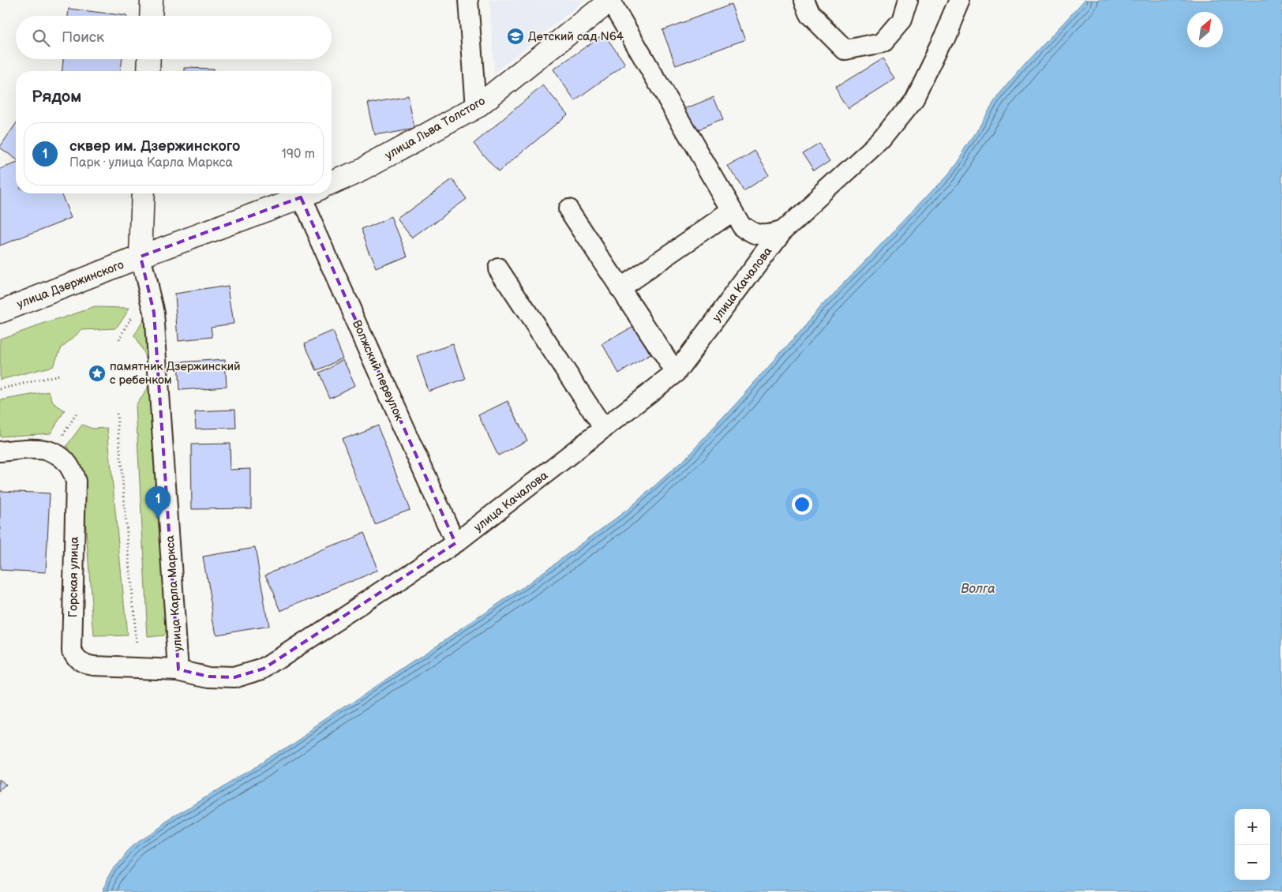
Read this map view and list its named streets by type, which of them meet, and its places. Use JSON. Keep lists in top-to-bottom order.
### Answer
{
  "streets": {
    "main road": ["улица Льва Толстого", "улица Дзержинского", "улица Карла Маркса"],
    "street": ["улица Качалова", "Волжский переулок", "Горская улица"]
  },
  "crossings": [
    ["улица Дзержинского", "улица Карла Маркса"],
    ["улица Качалова", "Волжский переулок"],
    ["улица Качалова", "Горская улица"],
    ["улица Качалова", "улица Карла Маркса"],
    ["Горская улица", "улица Карла Маркса"]
  ],
  "water": ["Волга"],
  "places": {
    "school or university": ["Детский сад N64"],
    "place": ["памятник Дзержинский с ребенком"]
  },
  "north": "top right",
  "page": {
    "search": "Поиск",
    "heading": "Рядом",
    "list": [
      {
        "mark": "1",
        "name": "сквер им. Дзержинского",
        "note": "Парк · улица Карла Маркса",
        "value": "190 m"
      }
    ],
    "pins": "1",
    "map_buttons": ["+", "−"]
  }
}
